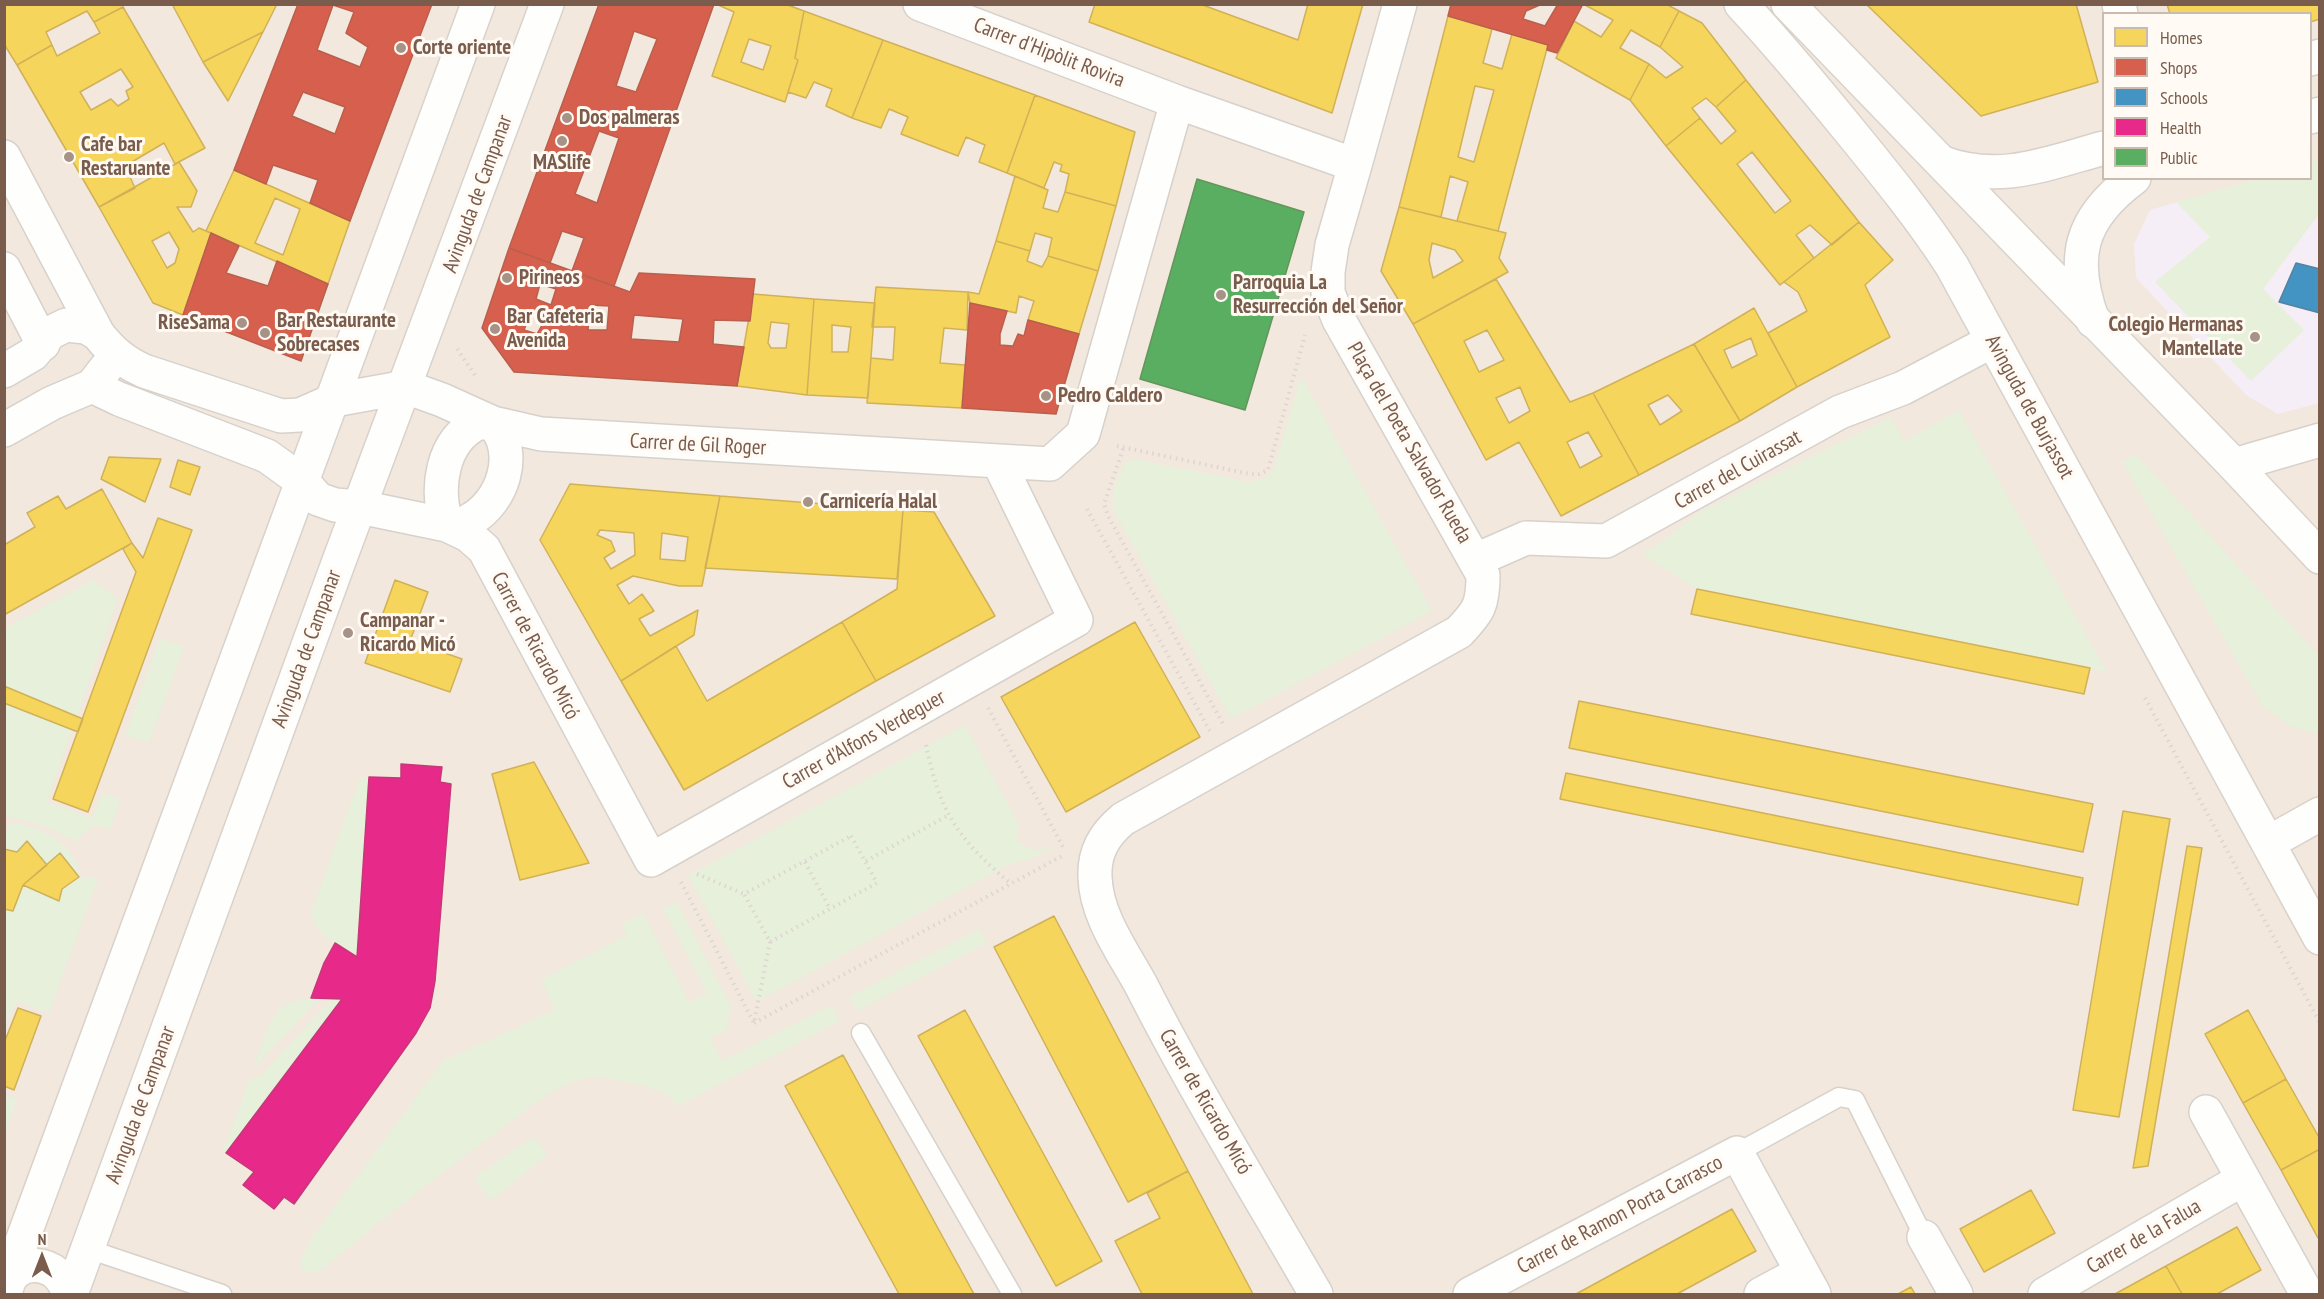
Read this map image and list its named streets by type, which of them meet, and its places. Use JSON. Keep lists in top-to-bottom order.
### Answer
{
  "streets": {
    "street": [
      "Carrer d'Hipòlit Rovira",
      "Avinguda de Campanar",
      "Avinguda de Burjassot",
      "Plaça del Poeta Salvador Rueda",
      "Carrer de Gil Roger",
      "Carrer del Cuirassat",
      "Carrer de Ricardo Micó",
      "Carrer d'Alfons Verdeguer",
      "Carrer de Ramon Porta Carrasco",
      "Carrer de la Falua"
    ]
  },
  "crossings": [
    ["Carrer d'Hipòlit Rovira", "Carrer de Gil Roger"],
    ["Avinguda de Campanar", "Carrer de Gil Roger"],
    ["Avinguda de Campanar", "Carrer de Ricardo Micó"],
    ["Avinguda de Burjassot", "Carrer del Cuirassat"],
    ["Plaça del Poeta Salvador Rueda", "Carrer del Cuirassat"],
    ["Plaça del Poeta Salvador Rueda", "Carrer de Ricardo Micó"],
    ["Carrer de Gil Roger", "Carrer d'Alfons Verdeguer"],
    ["Carrer de Ricardo Micó", "Carrer d'Alfons Verdeguer"]
  ],
  "places": [
    "Corte oriente",
    "Dos palmeras",
    "MASlife",
    "Cafe bar Restaruante",
    "Pirineos",
    "Parroquia La Resurrección del Señor",
    "RiseSama",
    "Bar Cafeteria Avenida",
    "Bar Restaurante Sobrecases",
    "Colegio Hermanas Mantellate",
    "Pedro Caldero",
    "Carnicería Halal",
    "Campanar - Ricardo Micó"
  ],
  "legend": [
    "Homes",
    "Shops",
    "Schools",
    "Health",
    "Public"
  ],
  "north": "top"
}
